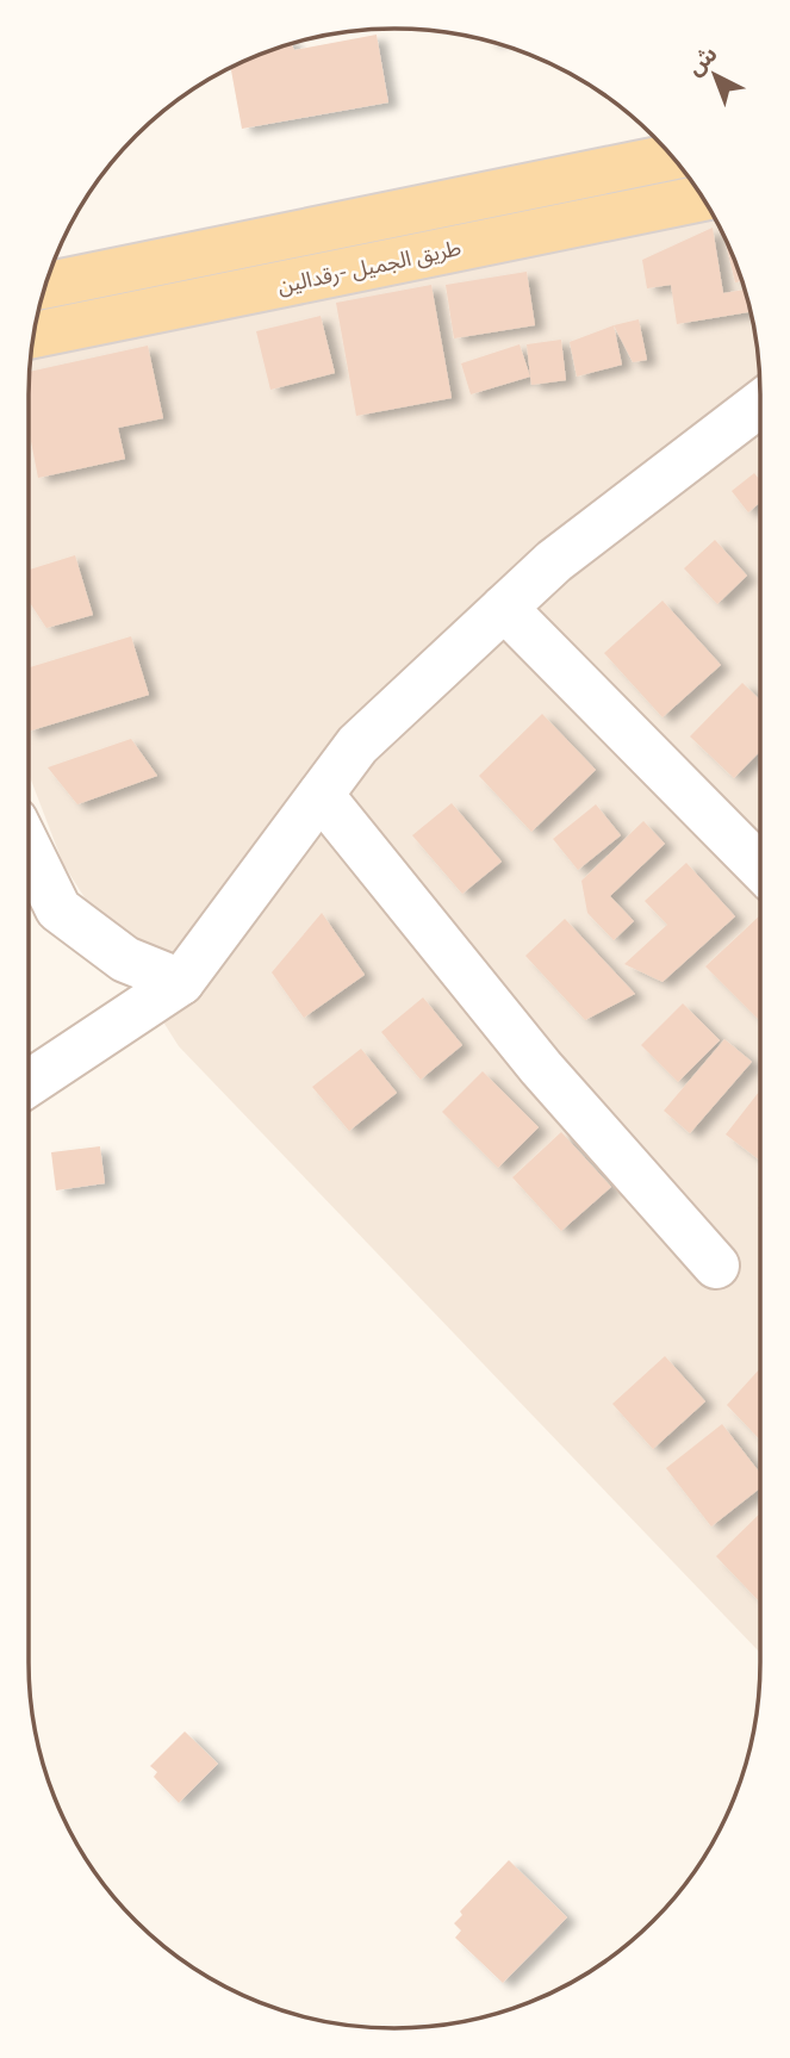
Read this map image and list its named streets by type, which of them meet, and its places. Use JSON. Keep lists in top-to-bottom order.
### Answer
{
  "streets": {
    "main road": ["طريق الجميل -رقدالين"]
  },
  "north": "top left"
}
